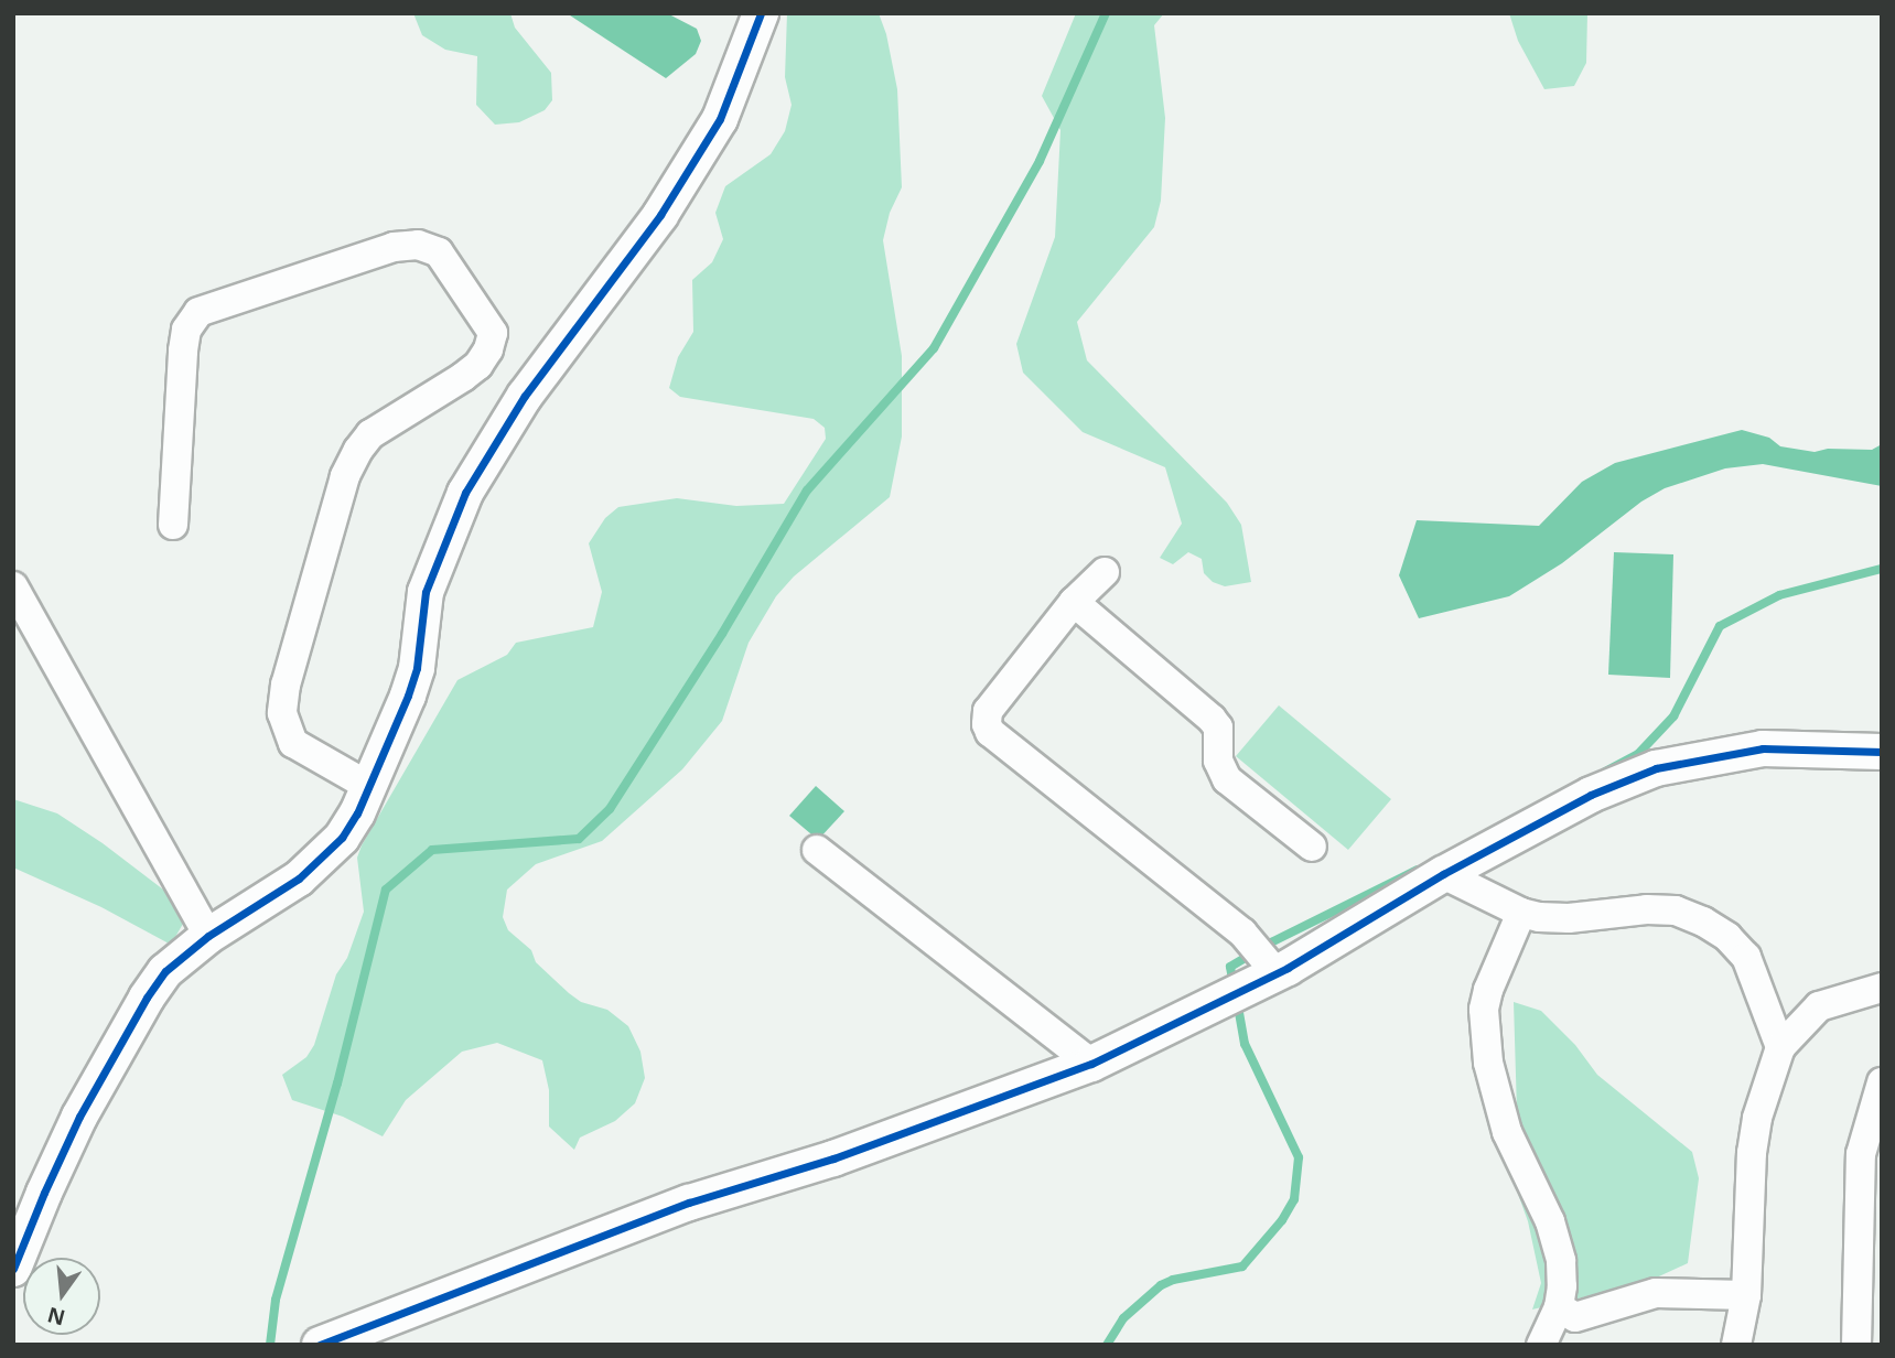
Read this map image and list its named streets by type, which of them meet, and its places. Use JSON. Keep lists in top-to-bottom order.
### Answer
{
  "north": "bottom"
}
